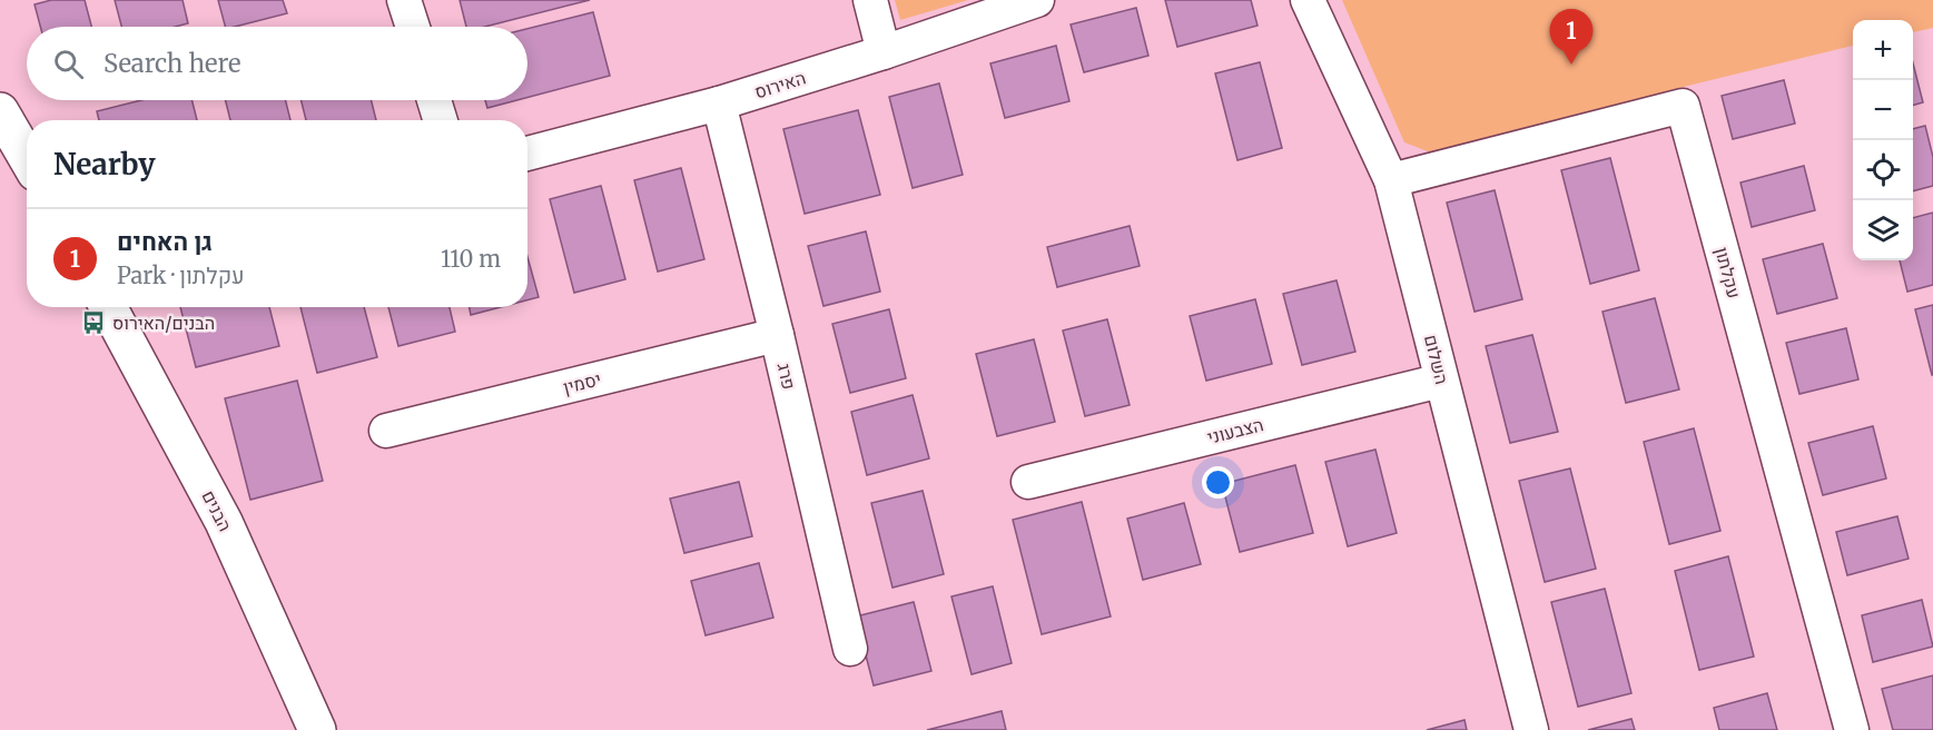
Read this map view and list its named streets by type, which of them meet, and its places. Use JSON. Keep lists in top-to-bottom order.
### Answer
{
  "streets": {
    "street": [
      "האירוס",
      "עקלתון",
      "השלום",
      "פרג",
      "יסמין",
      "הצבעוני",
      "הבנים"
    ]
  },
  "crossings": [
    ["האירוס", "פרג"],
    ["עקלתון", "השלום"],
    ["השלום", "הצבעוני"],
    ["פרג", "יסמין"]
  ],
  "places": {
    "bus stop": ["הבנים/האירוס"]
  },
  "page": {
    "pins": "1",
    "map_buttons": ["+", "−"],
    "search": "Search here",
    "heading": "Nearby",
    "list": [
      {
        "mark": "1",
        "name": "גן האחים",
        "note": "Park · עקלתון",
        "value": "110 m"
      }
    ]
  }
}
